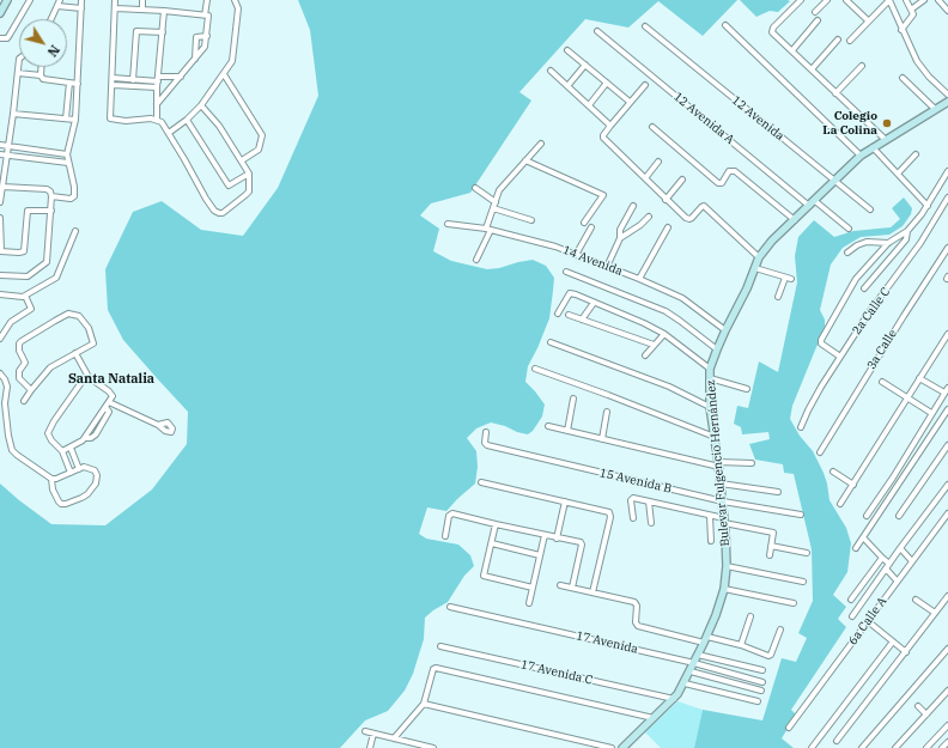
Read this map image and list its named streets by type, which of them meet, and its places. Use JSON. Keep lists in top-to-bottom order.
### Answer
{
  "streets": {
    "street": [
      "12 Avenida A",
      "12 Avenida",
      "14 Avenida",
      "2a Calle C",
      "3a Calle",
      "Bulevar Fulgencio Hernández",
      "15 Avenida B",
      "6a Calle A",
      "17 Avenida",
      "17 Avenida C"
    ]
  },
  "crossings": [
    ["12 Avenida A", "Bulevar Fulgencio Hernández"],
    ["12 Avenida", "Bulevar Fulgencio Hernández"],
    ["14 Avenida", "Bulevar Fulgencio Hernández"],
    ["Bulevar Fulgencio Hernández", "15 Avenida B"],
    ["Bulevar Fulgencio Hernández", "17 Avenida"],
    ["Bulevar Fulgencio Hernández", "17 Avenida C"]
  ],
  "districts": ["Santa Natalia"],
  "places": ["Colegio La Colina"],
  "north": "bottom right"
}
